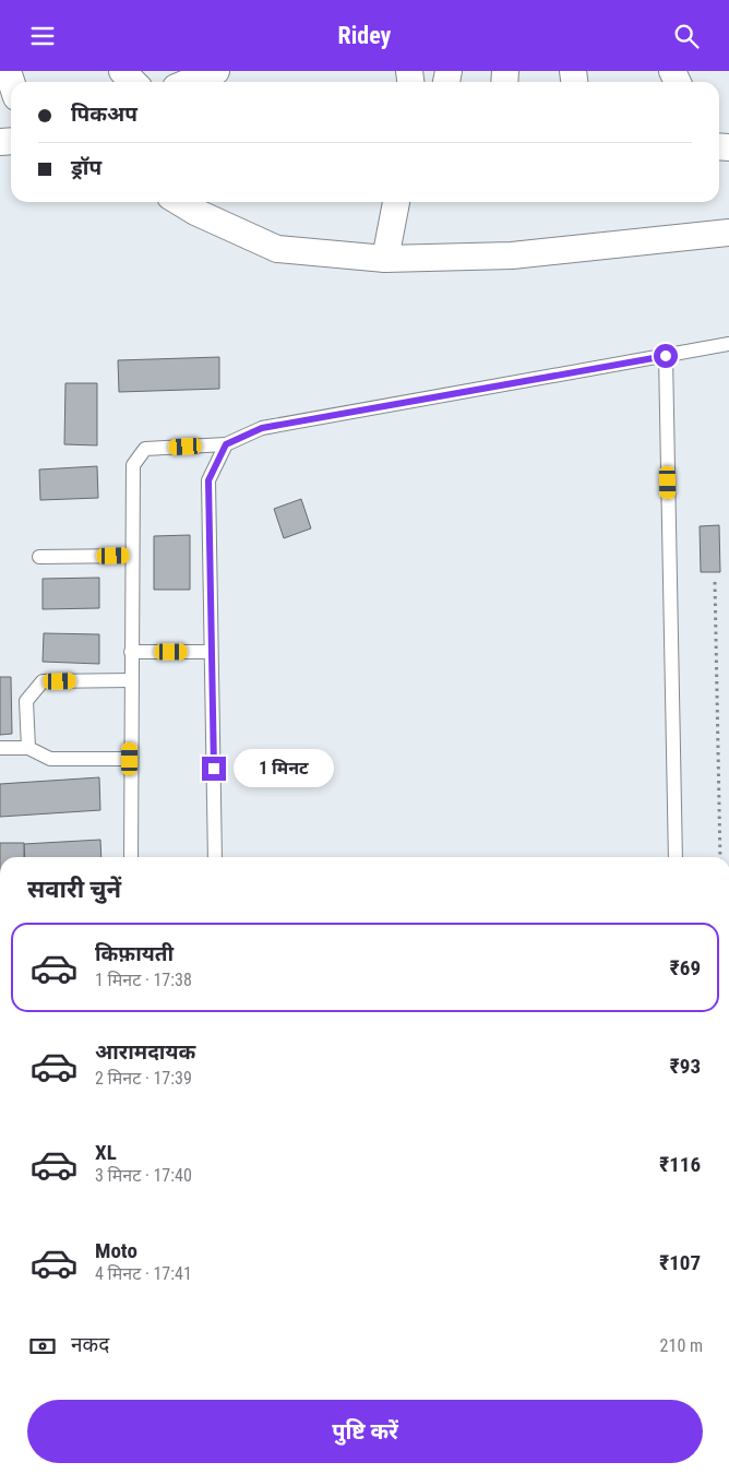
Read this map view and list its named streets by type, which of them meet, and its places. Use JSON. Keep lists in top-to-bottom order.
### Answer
{
  "page": {
    "header": "Ridey",
    "banner": ["पिकअप", "ड्रॉप"],
    "bubble": "1 मिनट",
    "heading": "सवारी चुनें",
    "list": [
      {
        "name": "किफ़ायती",
        "note": "1 मिनट · 17:38",
        "value": "₹69"
      },
      {
        "name": "आरामदायक",
        "note": "2 मिनट · 17:39",
        "value": "₹93"
      },
      {
        "name": "XL",
        "note": "3 मिनट · 17:40",
        "value": "₹116"
      },
      {
        "name": "Moto",
        "note": "4 मिनट · 17:41",
        "value": "₹107"
      }
    ],
    "pay": ["नकद", "210 m"],
    "buttons": "पुष्टि करें"
  }
}
